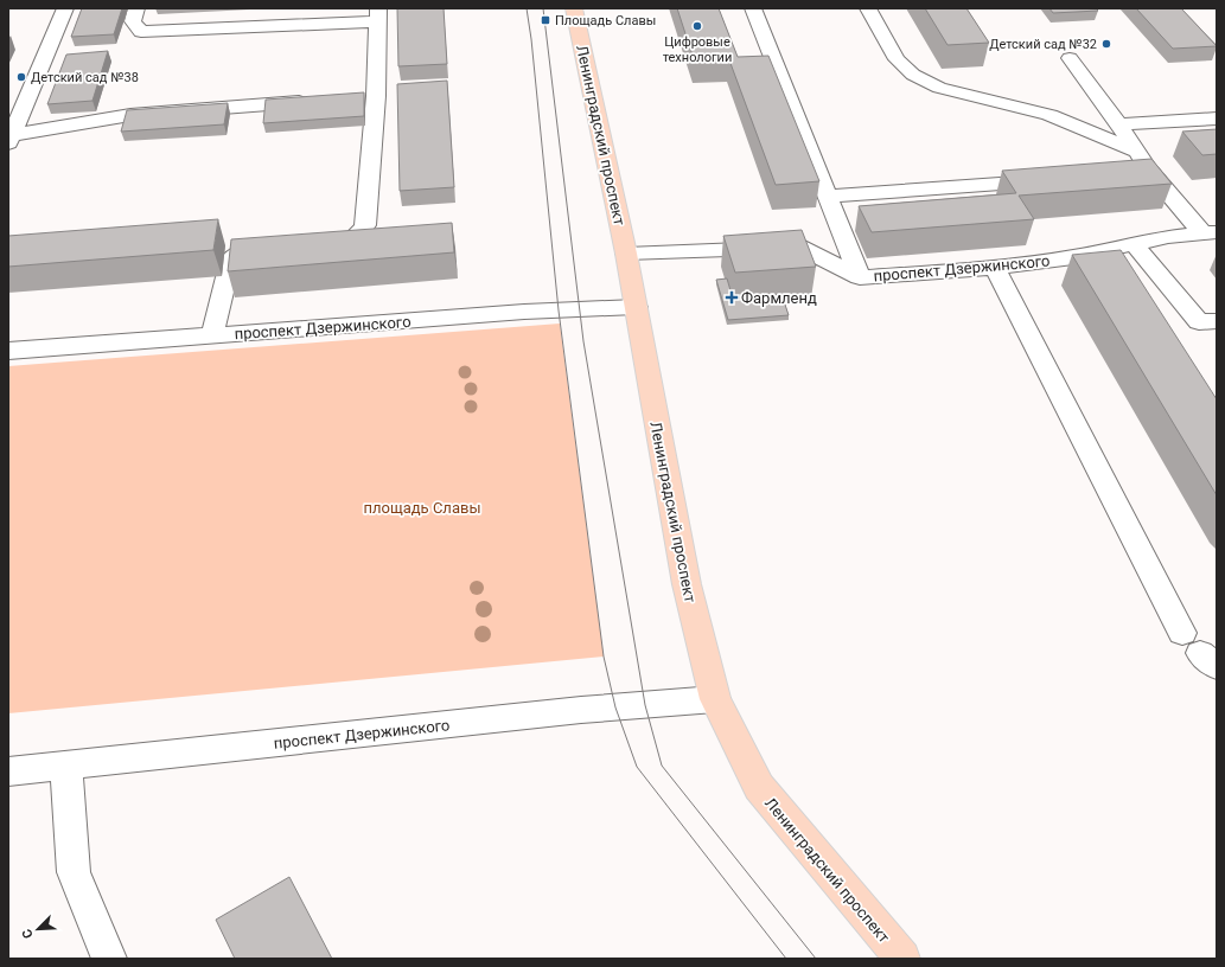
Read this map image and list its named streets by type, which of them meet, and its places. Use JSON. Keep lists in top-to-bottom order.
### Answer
{
  "streets": {
    "main road": ["Ленинградский проспект"],
    "street": ["проспект Дзержинского"]
  },
  "crossings": [
    ["Ленинградский проспект", "проспект Дзержинского"]
  ],
  "parks": ["площадь Славы"],
  "places": {
    "transit": ["Площадь Славы"],
    "other": ["Цифровые технологии", "Детский сад №32", "Детский сад №38"],
    "health": ["Фармленд"]
  },
  "north": "bottom left"
}
